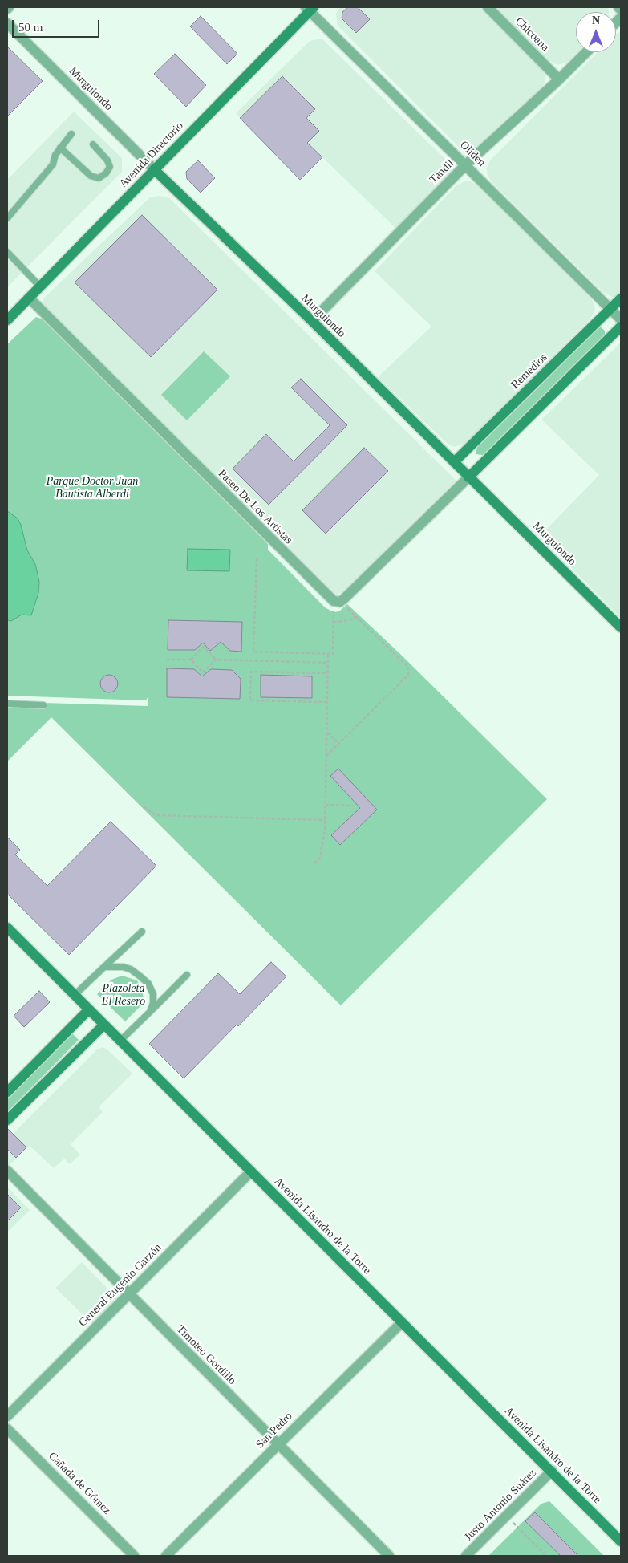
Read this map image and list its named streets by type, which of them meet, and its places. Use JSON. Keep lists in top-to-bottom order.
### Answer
{
  "streets": {
    "main road": [
      "Murguiondo",
      "Avenida Directorio",
      "Remedios",
      "Avenida Lisandro de la Torre"
    ],
    "street": [
      "Chicoana",
      "Oliden",
      "Tandil",
      "Paseo De Los Artistas",
      "General Eugenio Garzón",
      "Timoteo Gordillo",
      "San Pedro",
      "Cañada de Gómez",
      "Justo Antonio Suárez"
    ]
  },
  "crossings": [
    ["Chicoana", "Tandil"],
    ["Murguiondo", "Avenida Directorio"],
    ["Murguiondo", "Tandil"],
    ["Murguiondo", "Remedios"],
    ["Oliden", "Avenida Directorio"],
    ["Oliden", "Tandil"],
    ["Oliden", "Remedios"],
    ["Avenida Directorio", "Paseo De Los Artistas"],
    ["Avenida Lisandro de la Torre", "General Eugenio Garzón"],
    ["Avenida Lisandro de la Torre", "San Pedro"],
    ["Avenida Lisandro de la Torre", "Justo Antonio Suárez"],
    ["General Eugenio Garzón", "Timoteo Gordillo"],
    ["Timoteo Gordillo", "San Pedro"]
  ],
  "parks": ["Parque Doctor Juan Bautista Alberdi", "Plazoleta El Resero"],
  "scale_bar": "50 m",
  "north": "top"
}
